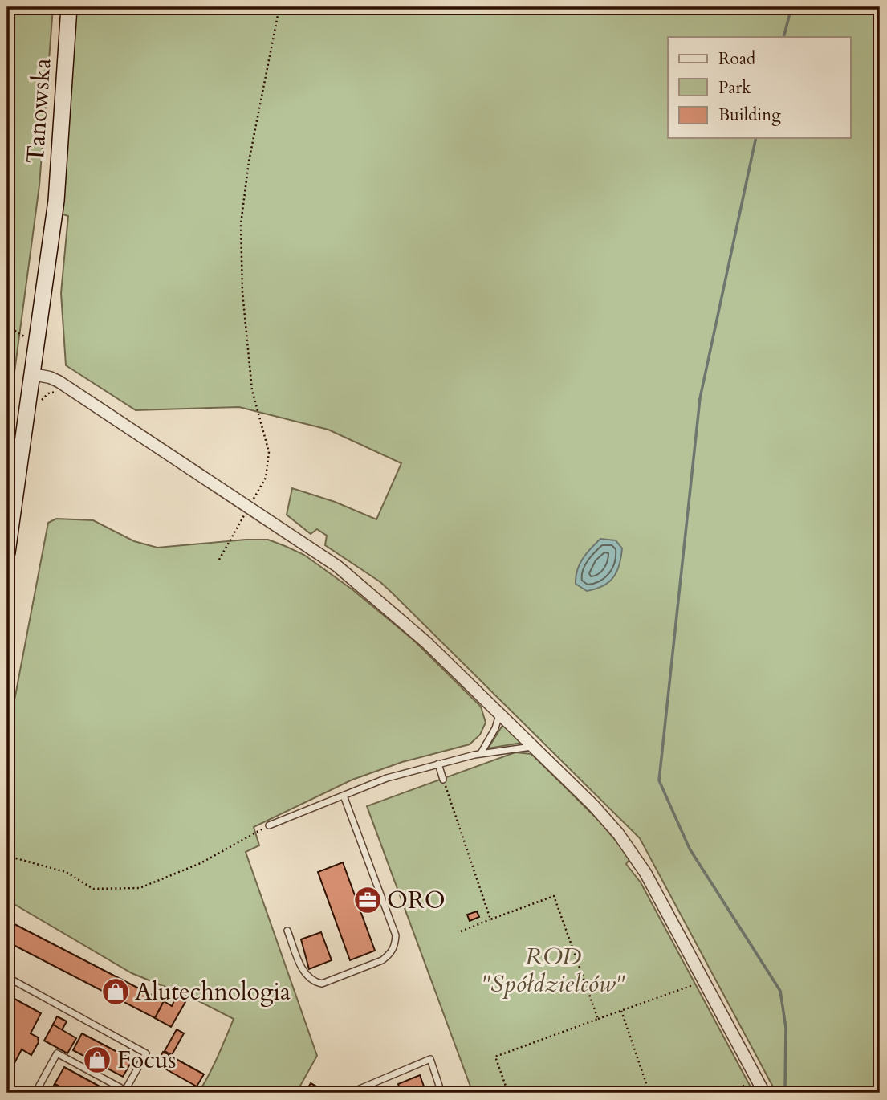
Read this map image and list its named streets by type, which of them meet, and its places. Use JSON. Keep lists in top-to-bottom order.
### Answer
{
  "streets": {
    "main road": ["Tanowska"]
  },
  "parks": ["ROD \"Spółdzielców\""],
  "places": {
    "office": ["ORO"],
    "shop": ["Alutechnologia", "Focus"]
  },
  "legend": ["Road", "Park", "Building"]
}
